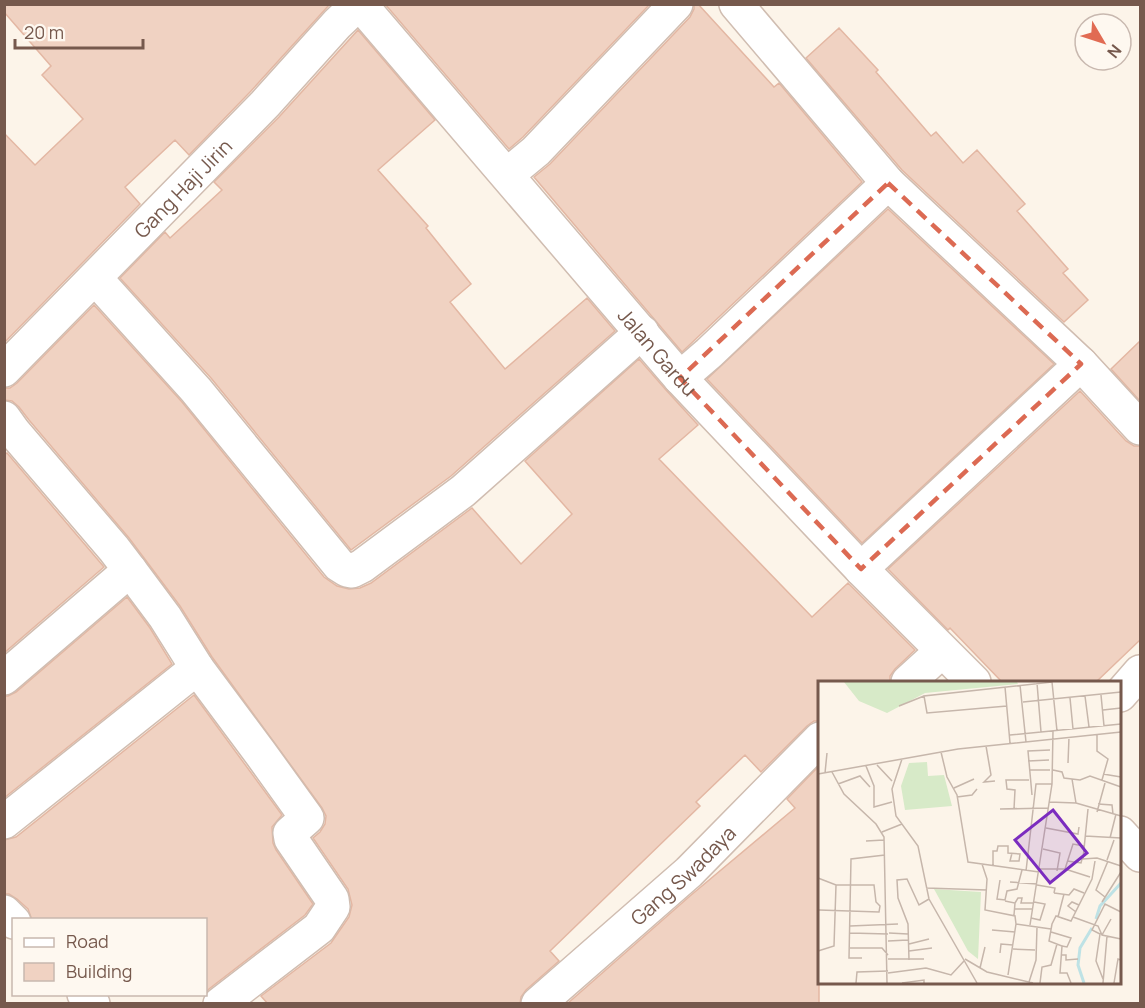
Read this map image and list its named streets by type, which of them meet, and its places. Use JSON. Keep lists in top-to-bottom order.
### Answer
{
  "streets": {
    "street": ["Gang Haji Jirin", "Jalan Gardu", "Gang Swadaya"]
  },
  "crossings": [
    ["Gang Haji Jirin", "Jalan Gardu"]
  ],
  "legend": ["Road", "Building"],
  "scale_bar": "20 m",
  "north": "bottom right"
}
